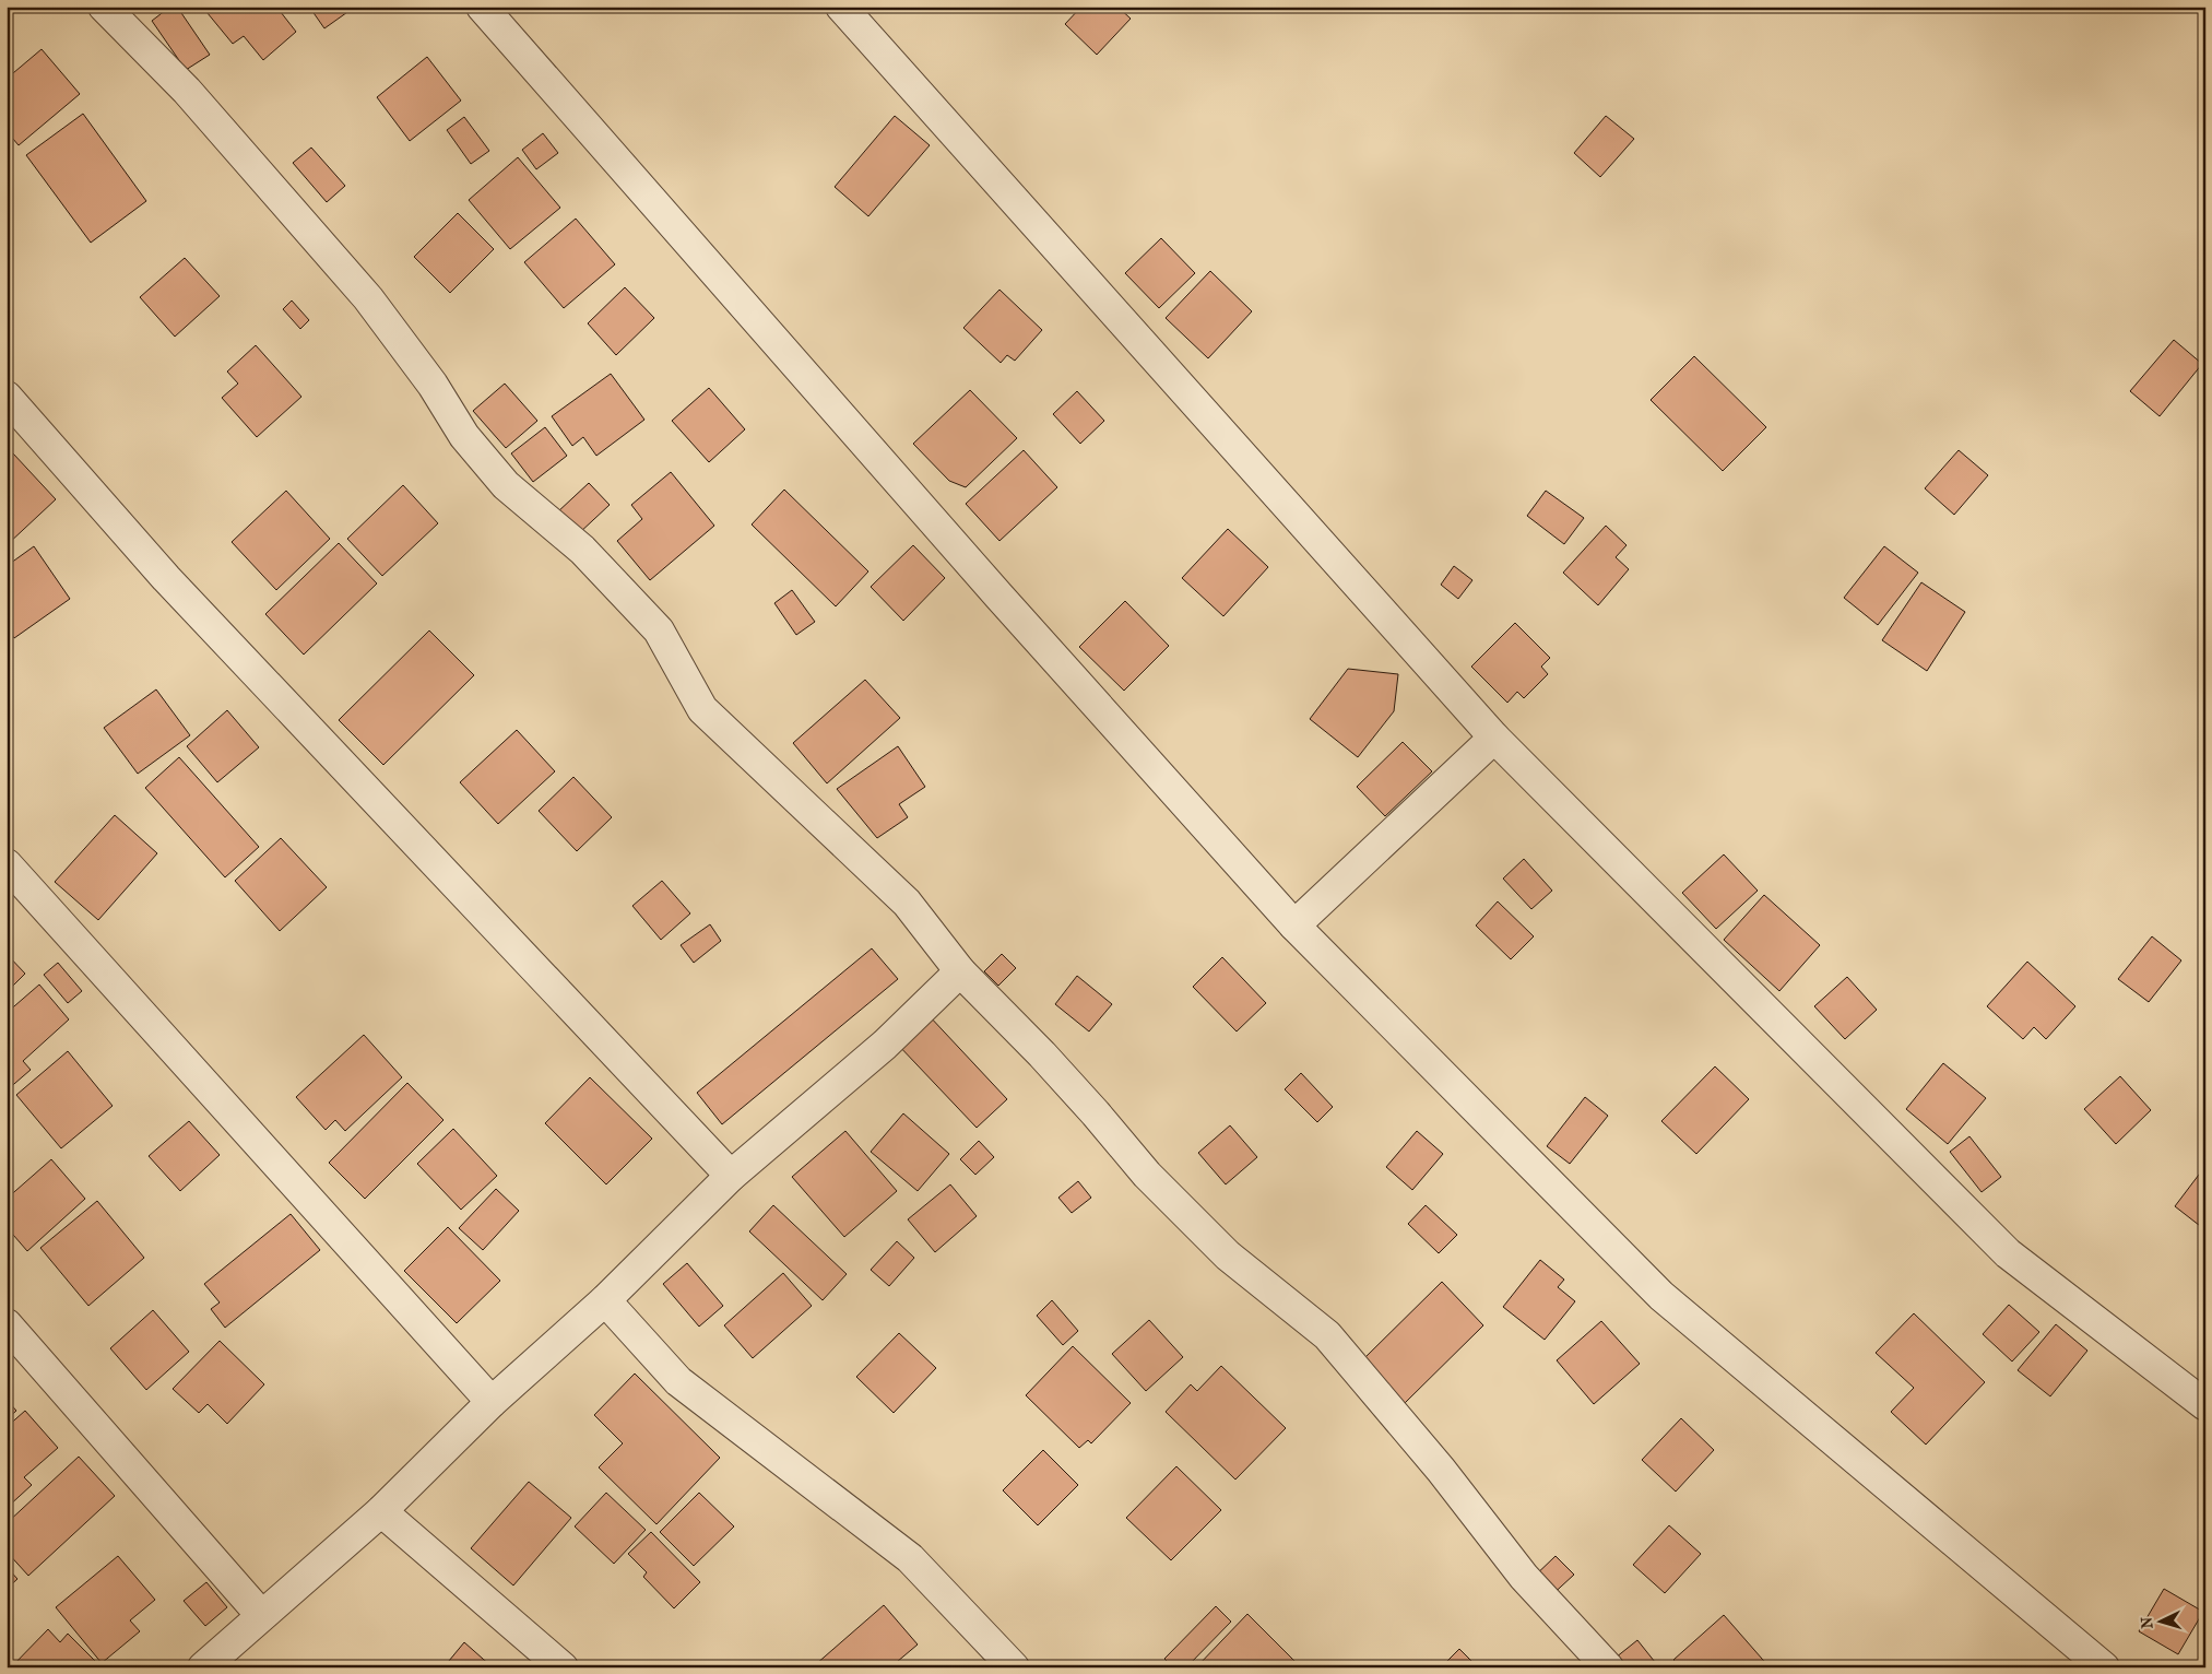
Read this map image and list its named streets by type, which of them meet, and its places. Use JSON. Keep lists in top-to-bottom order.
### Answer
{
  "north": "left"
}
